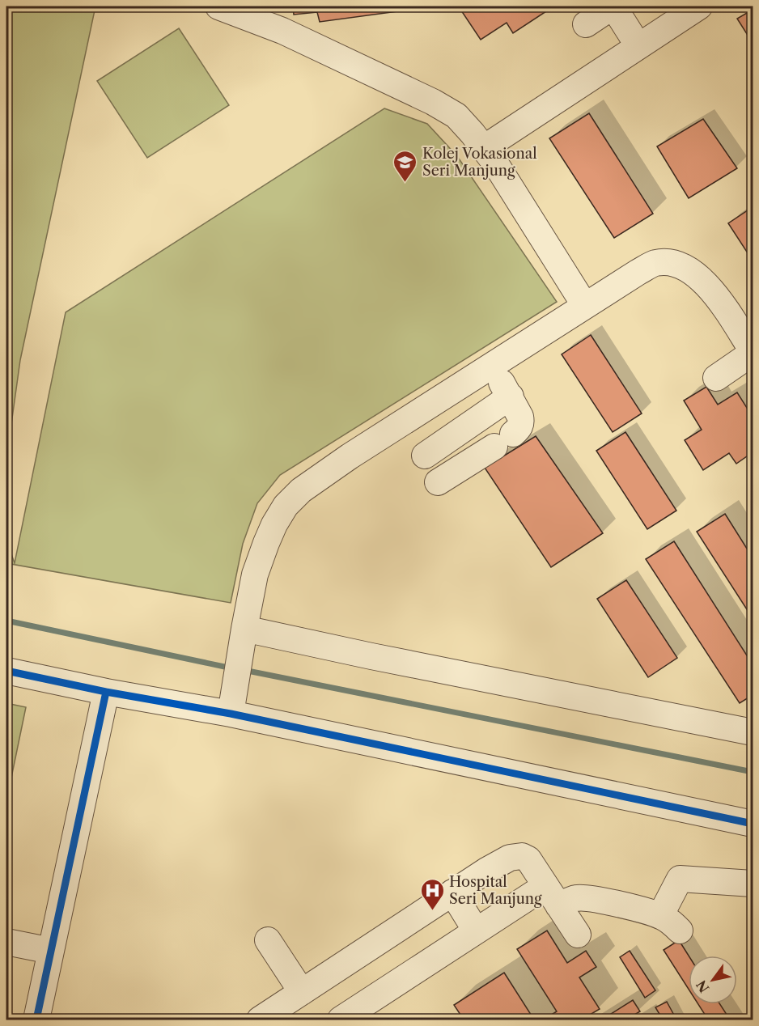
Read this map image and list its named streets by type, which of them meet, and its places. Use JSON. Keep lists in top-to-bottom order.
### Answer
{
  "places": {
    "school or university": ["Kolej Vokasional Seri Manjung"],
    "hospital": ["Hospital Seri Manjung"]
  },
  "north": "bottom left"
}
